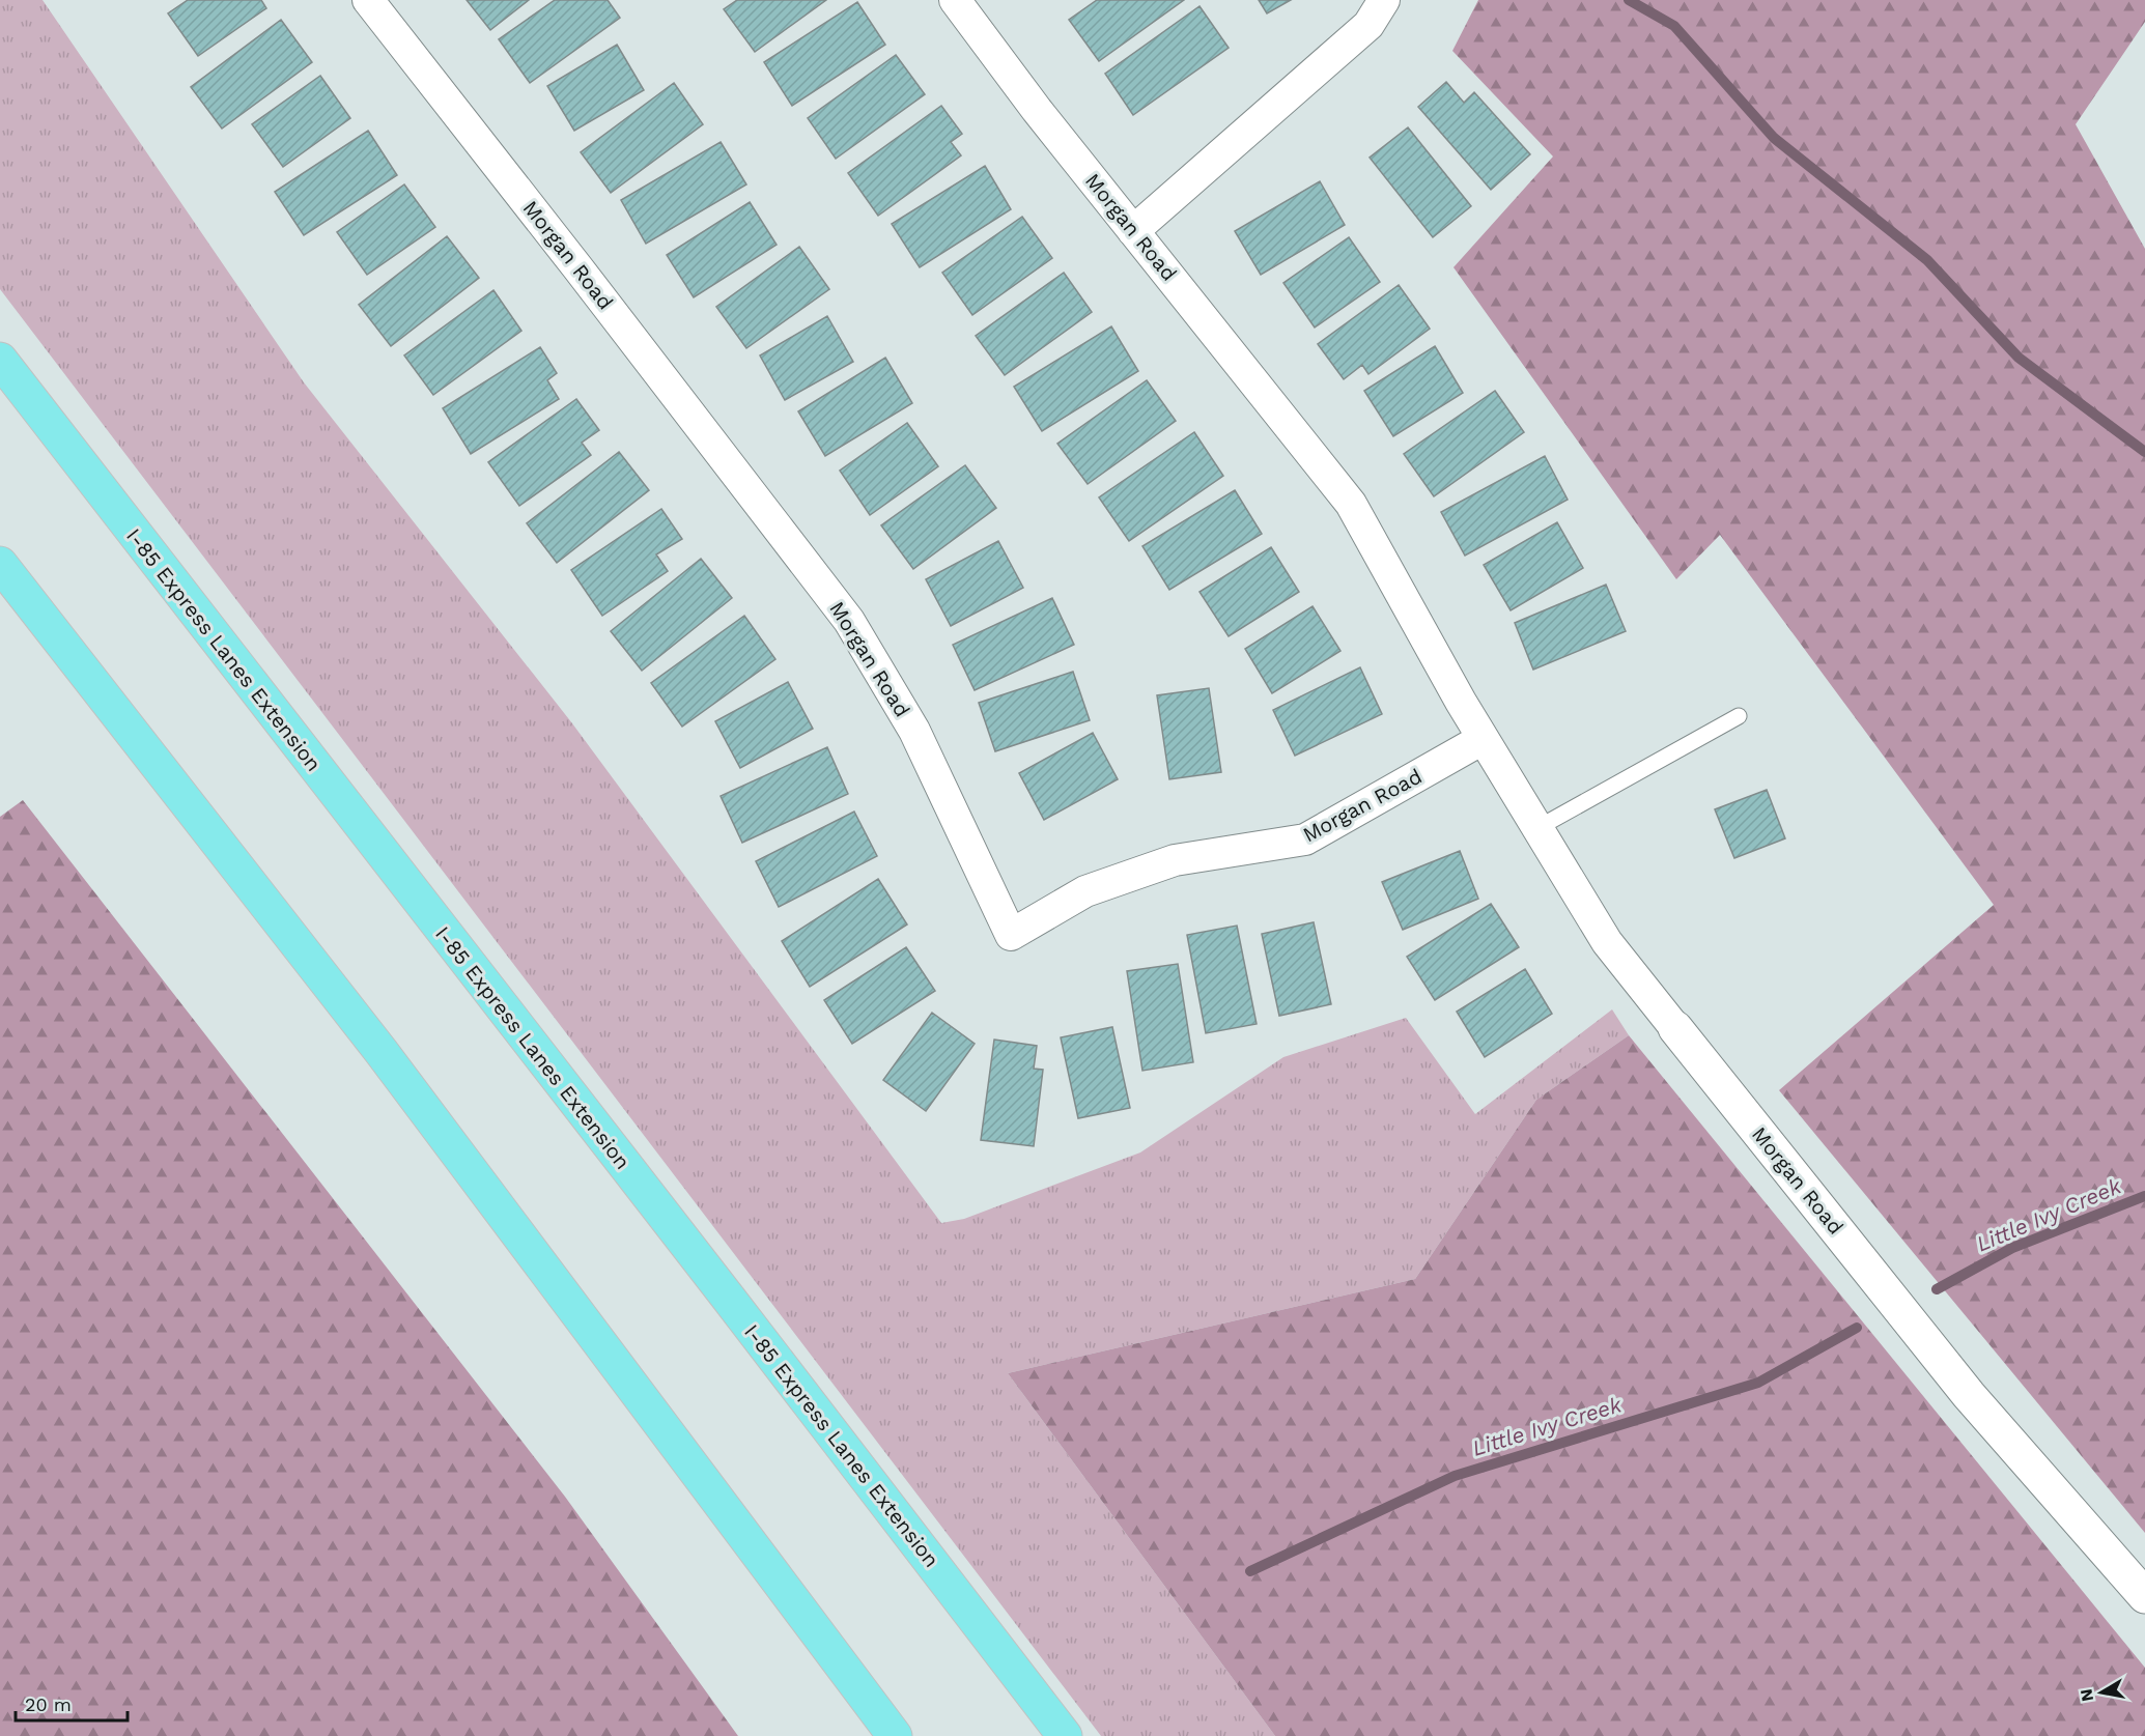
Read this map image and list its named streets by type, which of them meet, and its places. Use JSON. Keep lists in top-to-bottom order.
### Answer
{
  "streets": {
    "highway": ["I-85 Express Lanes Extension"],
    "street": ["Morgan Road"]
  },
  "water": ["Little Ivy Creek"],
  "scale_bar": "20 m",
  "north": "left"
}
